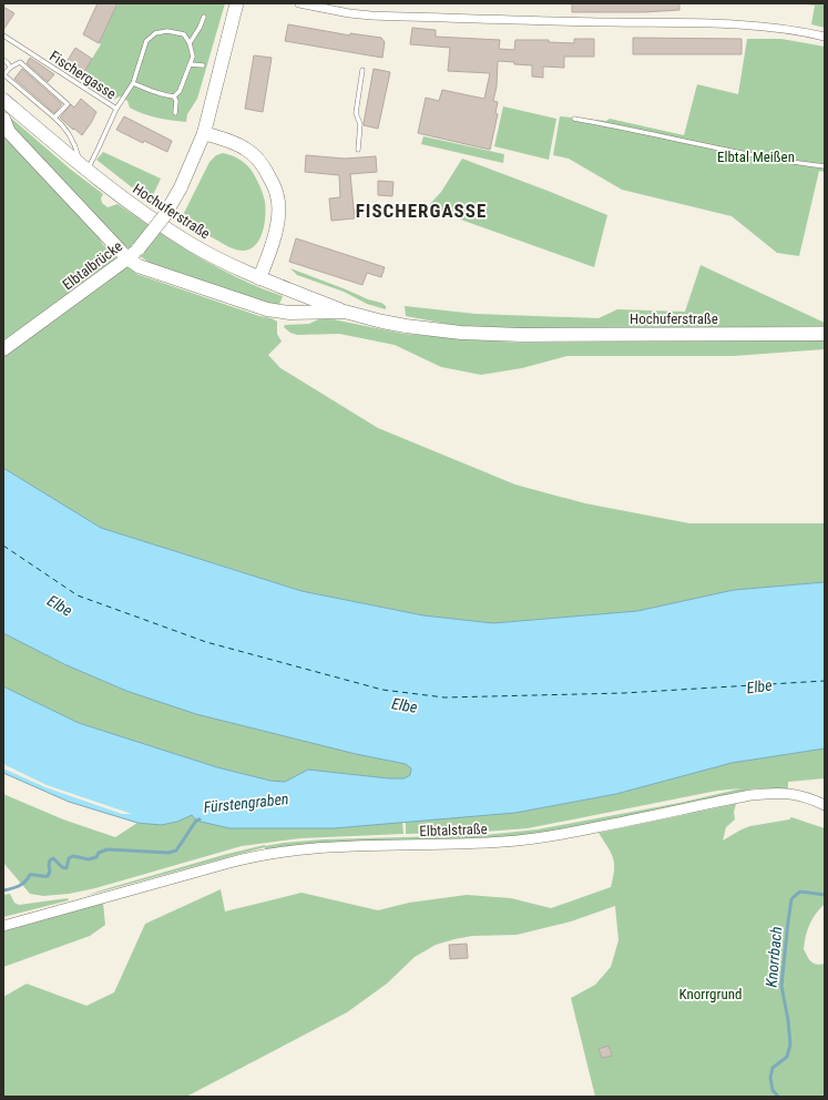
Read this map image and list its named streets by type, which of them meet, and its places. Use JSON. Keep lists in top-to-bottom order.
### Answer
{
  "streets": {
    "main road": ["Hochuferstraße", "Elbtalbrücke"],
    "street": ["Elbtalstraße"],
    "lane": ["Fischergasse"]
  },
  "crossings": [
    ["Fischergasse", "Hochuferstraße"]
  ],
  "districts": ["FISCHERGASSE"],
  "water": ["Elbe", "Fürstengraben", "Knorrbach"],
  "parks": ["Elbtal Meißen", "Knorrgrund"]
}
